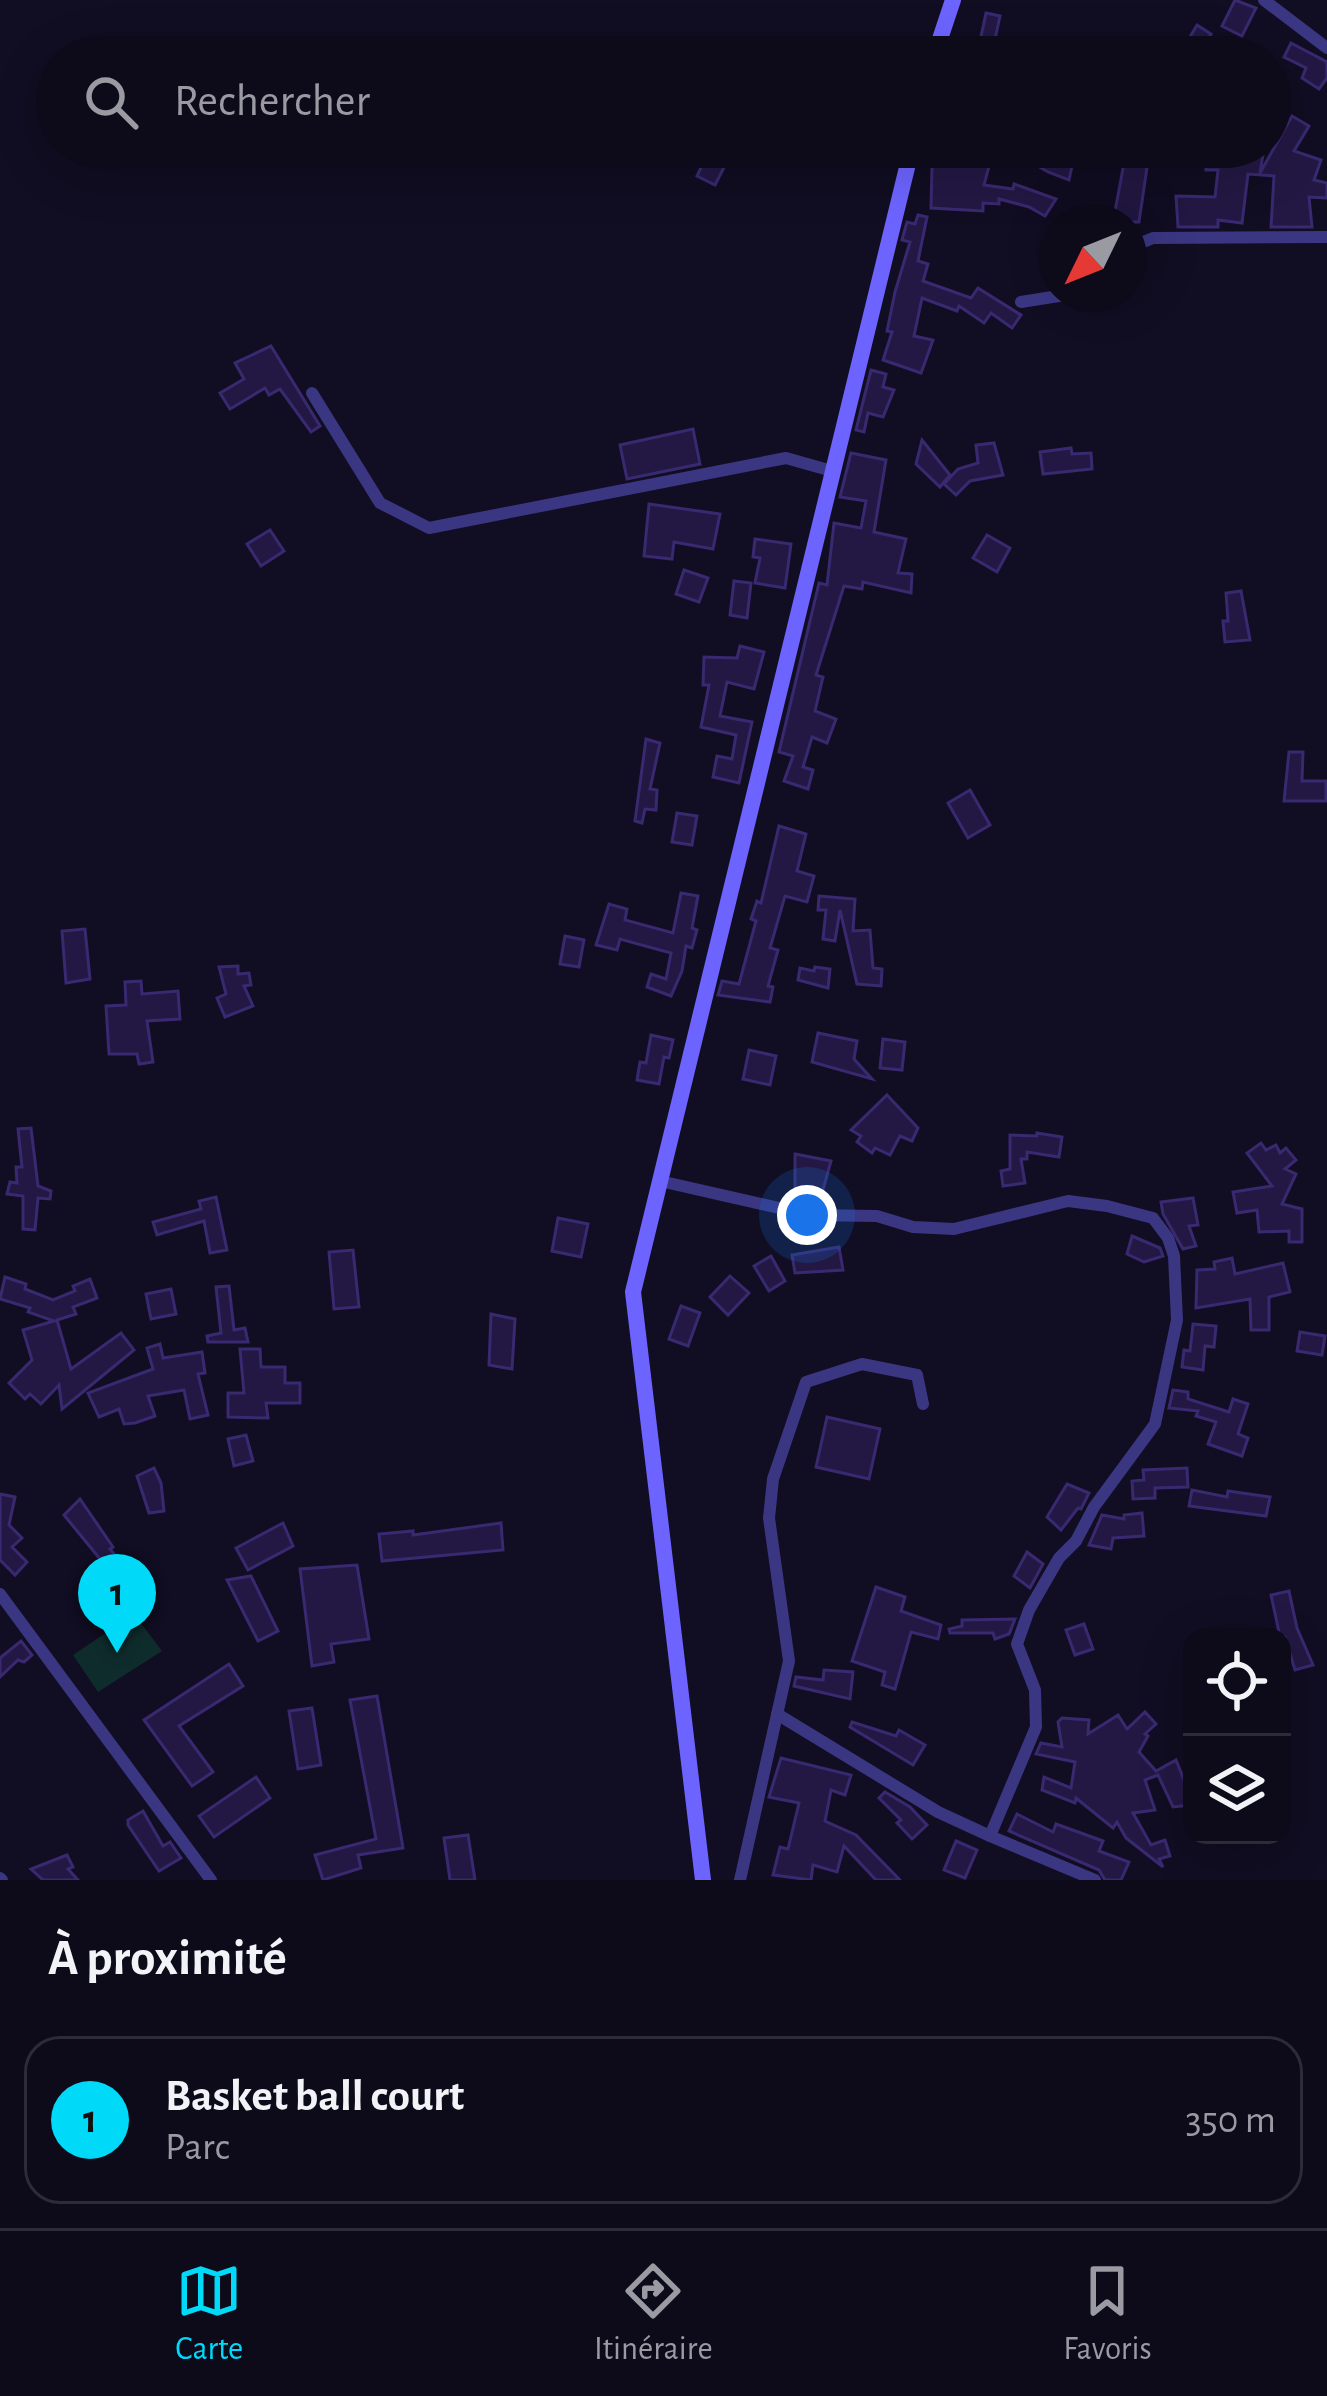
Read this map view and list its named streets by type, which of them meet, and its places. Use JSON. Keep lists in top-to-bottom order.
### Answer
{
  "north": "bottom left",
  "page": {
    "search": "Rechercher",
    "pins": "1",
    "heading": "À proximité",
    "list": [
      {
        "mark": "1",
        "name": "Basket ball court",
        "note": "Parc",
        "value": "350 m"
      }
    ],
    "nav": ["Carte", "Itinéraire", "Favoris"]
  }
}
